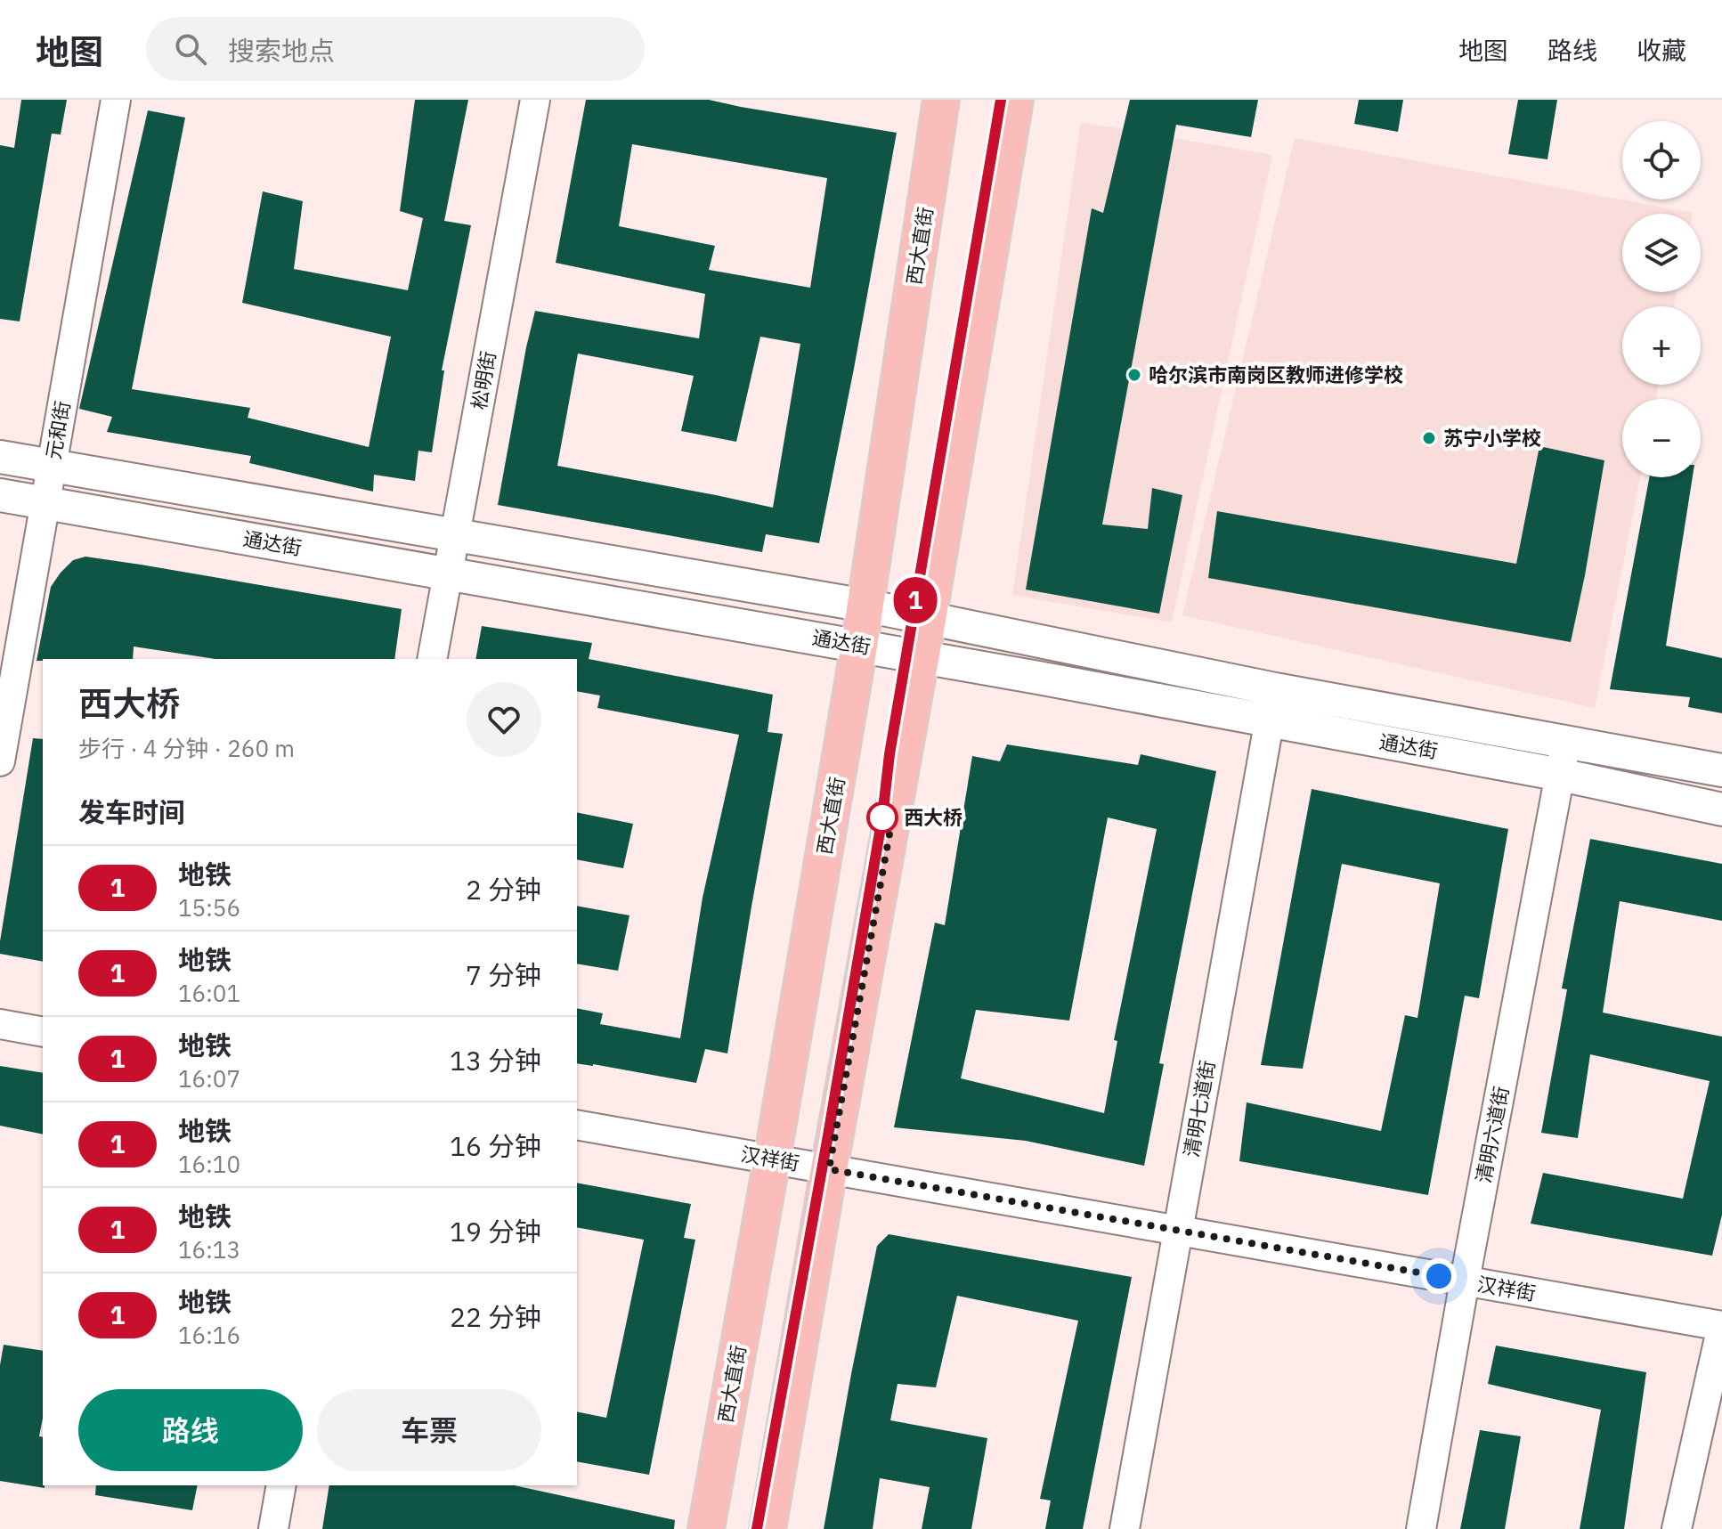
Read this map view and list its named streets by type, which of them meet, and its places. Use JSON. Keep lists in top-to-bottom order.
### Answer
{
  "streets": {
    "main road": ["西大直街", "通达街"],
    "street": [
      "松明街",
      "元和街",
      "清明七道街",
      "清明六道街",
      "汉祥街"
    ]
  },
  "crossings": [
    ["西大直街", "通达街"],
    ["西大直街", "汉祥街"],
    ["松明街", "通达街"],
    ["元和街", "通达街"],
    ["通达街", "清明七道街"],
    ["通达街", "清明六道街"],
    ["清明七道街", "汉祥街"],
    ["清明六道街", "汉祥街"]
  ],
  "places": ["哈尔滨市南岗区教师进修学校", "苏宁小学校", "西大桥"],
  "lines": ["metro line 1"],
  "page": {
    "header": "地图",
    "search": "搜索地点",
    "nav": ["地图", "路线", "收藏"],
    "on_map": "1",
    "map_buttons": ["+", "−"],
    "heading": [
      ["西大桥", "步行 · 4 分钟 · 260 m"],
      "发车时间"
    ],
    "list": [
      {
        "mark": "1",
        "name": "地铁",
        "note": "15:56",
        "value": "2 分钟"
      },
      {
        "mark": "1",
        "name": "地铁",
        "note": "16:01",
        "value": "7 分钟"
      },
      {
        "mark": "1",
        "name": "地铁",
        "note": "16:07",
        "value": "13 分钟"
      },
      {
        "mark": "1",
        "name": "地铁",
        "note": "16:10",
        "value": "16 分钟"
      },
      {
        "mark": "1",
        "name": "地铁",
        "note": "16:13",
        "value": "19 分钟"
      },
      {
        "mark": "1",
        "name": "地铁",
        "note": "16:16",
        "value": "22 分钟"
      }
    ],
    "buttons": ["路线", "车票"]
  }
}
